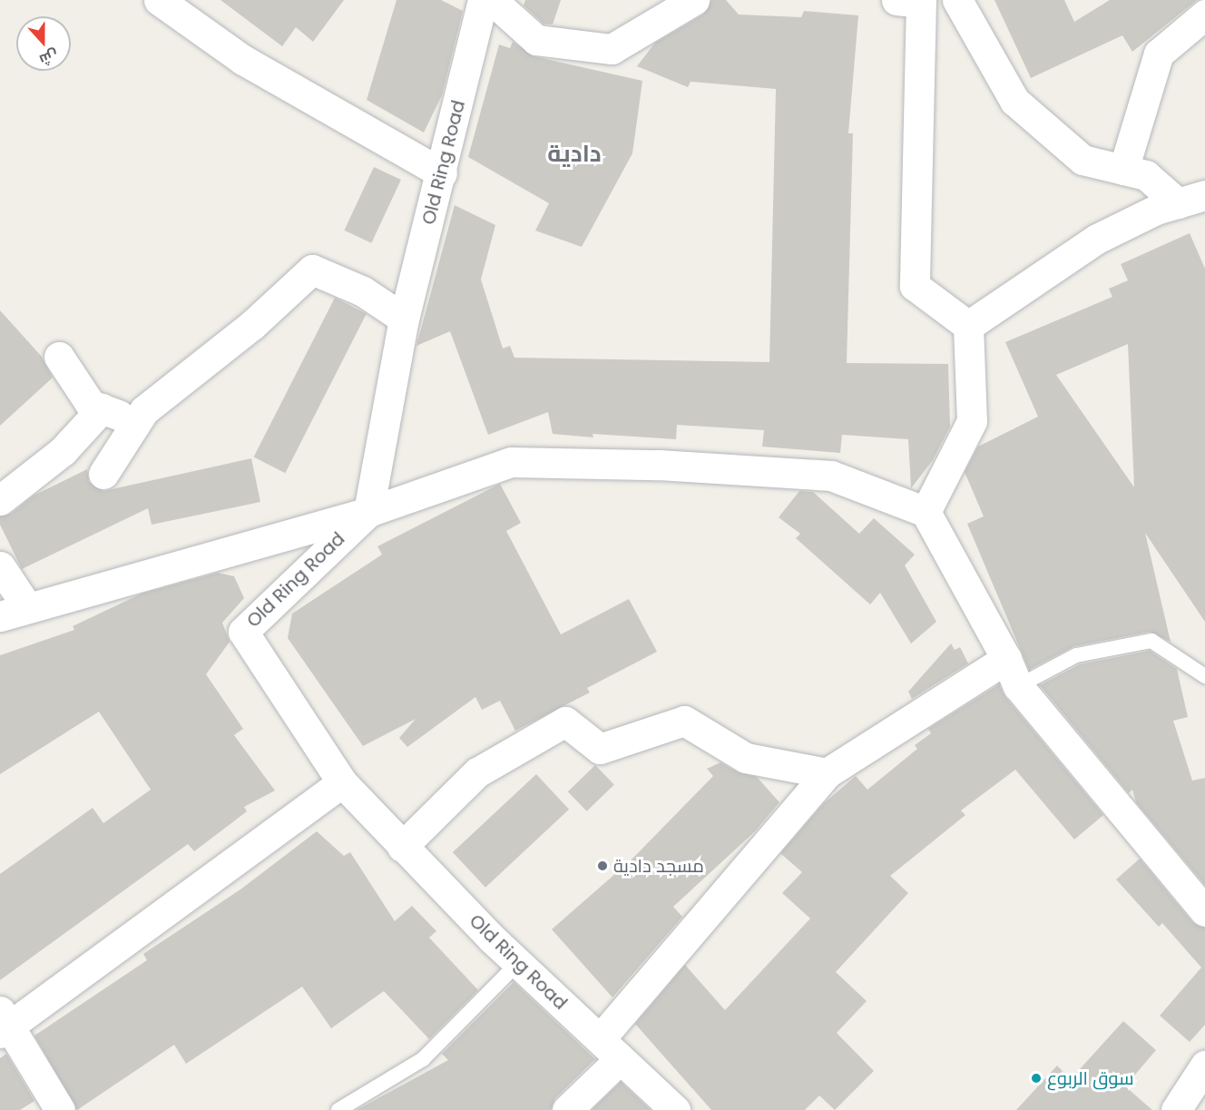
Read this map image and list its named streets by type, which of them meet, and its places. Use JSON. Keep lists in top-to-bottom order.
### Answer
{
  "streets": {
    "street": ["Old Ring Road"]
  },
  "districts": ["دادية"],
  "places": ["مسجد دادية", "سوق الربوع"],
  "north": "bottom"
}
